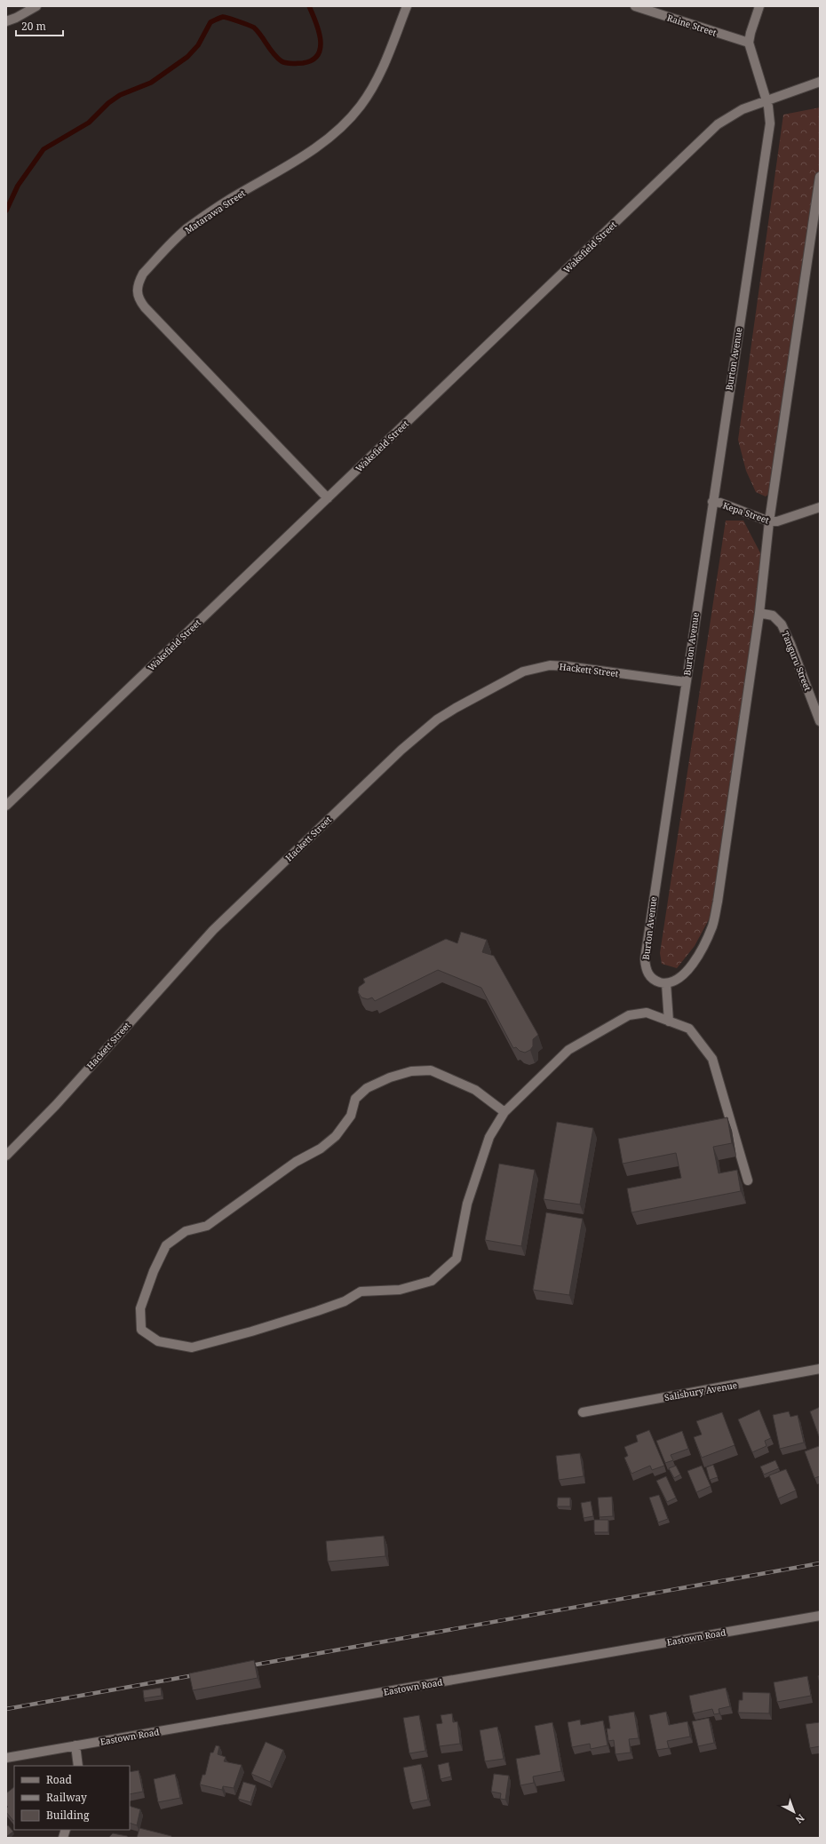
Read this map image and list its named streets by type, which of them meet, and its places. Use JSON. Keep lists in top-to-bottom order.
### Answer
{
  "streets": {
    "street": [
      "Raine Street",
      "Matarawa Street",
      "Wakefield Street",
      "Burton Avenue",
      "Kepa Street",
      "Tanguru Street",
      "Hackett Street",
      "Salisbury Avenue",
      "Eastown Road"
    ]
  },
  "crossings": [
    ["Raine Street", "Burton Avenue"],
    ["Matarawa Street", "Wakefield Street"],
    ["Wakefield Street", "Burton Avenue"],
    ["Burton Avenue", "Kepa Street"],
    ["Burton Avenue", "Hackett Street"]
  ],
  "legend": ["Road", "Railway", "Building"],
  "scale_bar": "20 m",
  "north": "bottom right"
}
